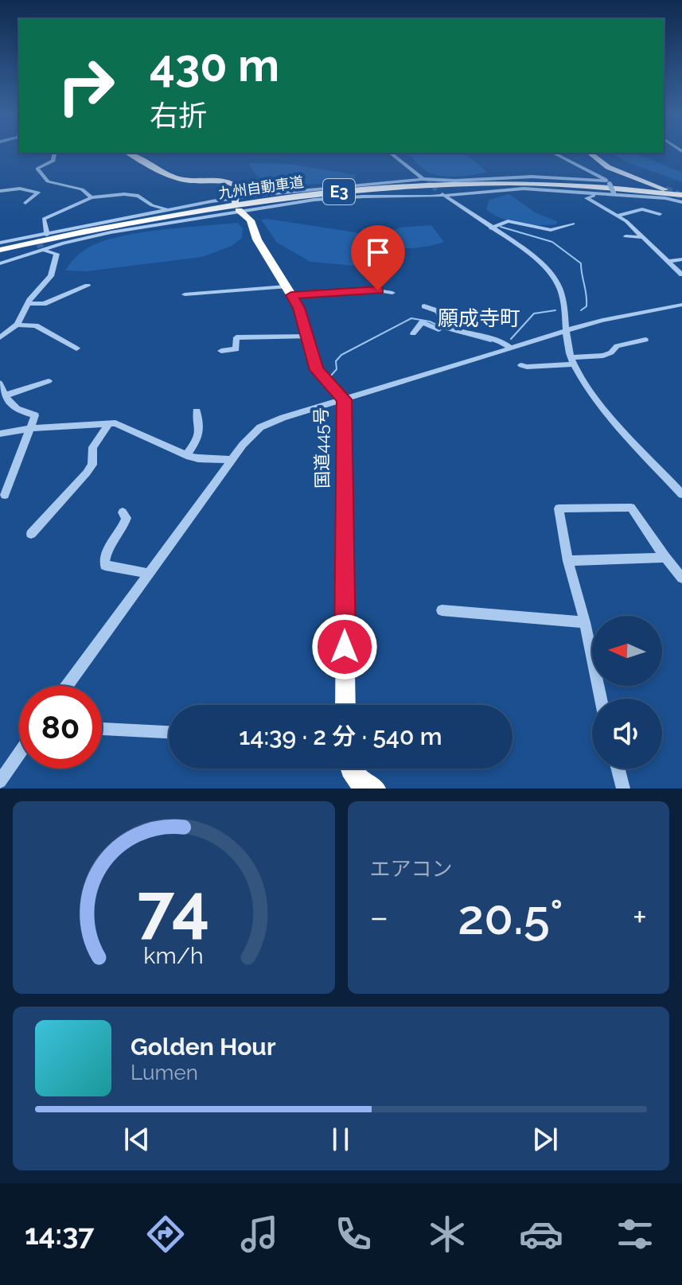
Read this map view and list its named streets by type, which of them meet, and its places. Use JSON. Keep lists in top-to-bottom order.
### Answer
{
  "streets": {
    "highway": ["九州自動車道", "E3", "国道445号"]
  },
  "districts": ["願成寺町"],
  "north": "left",
  "page": {
    "turn": ["430 m", "右折"],
    "limit": "80",
    "trip": "14:39 · 2 分 · 540 m",
    "tile": "エアコン",
    "heat": ["−", "20.5°", "+"],
    "song": ["Golden Hour", "Lumen"],
    "tabs": "14:37",
    "gauge": ["74", "km/h"]
  }
}
